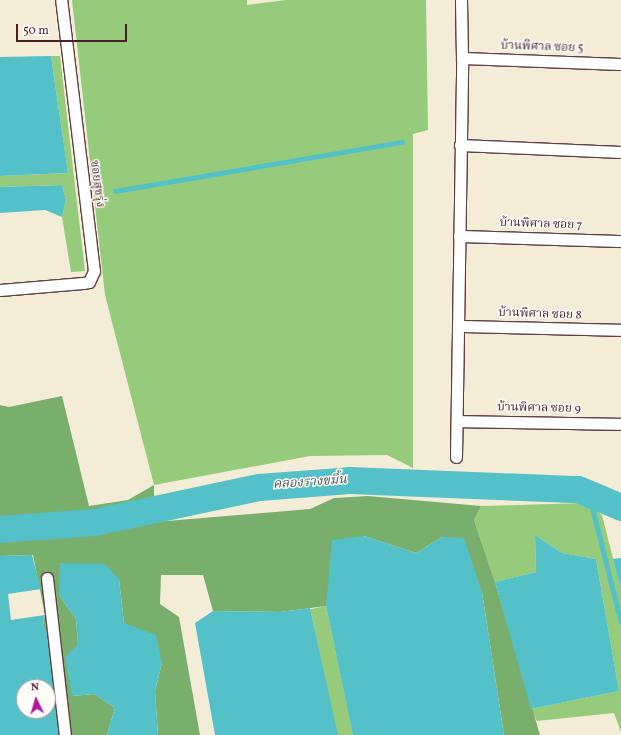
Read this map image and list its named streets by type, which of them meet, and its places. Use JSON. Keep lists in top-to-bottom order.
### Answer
{
  "streets": {
    "street": [
      "บ้านพิศาล ซอย 5",
      "ซอยสุขรุ่ง",
      "บ้านพิศาล ซอย 7",
      "บ้านพิศาล ซอย 8",
      "บ้านพิศาล ซอย 9"
    ]
  },
  "water": ["คลองรางขมิ้น"],
  "scale_bar": "50 m",
  "north": "top"
}
